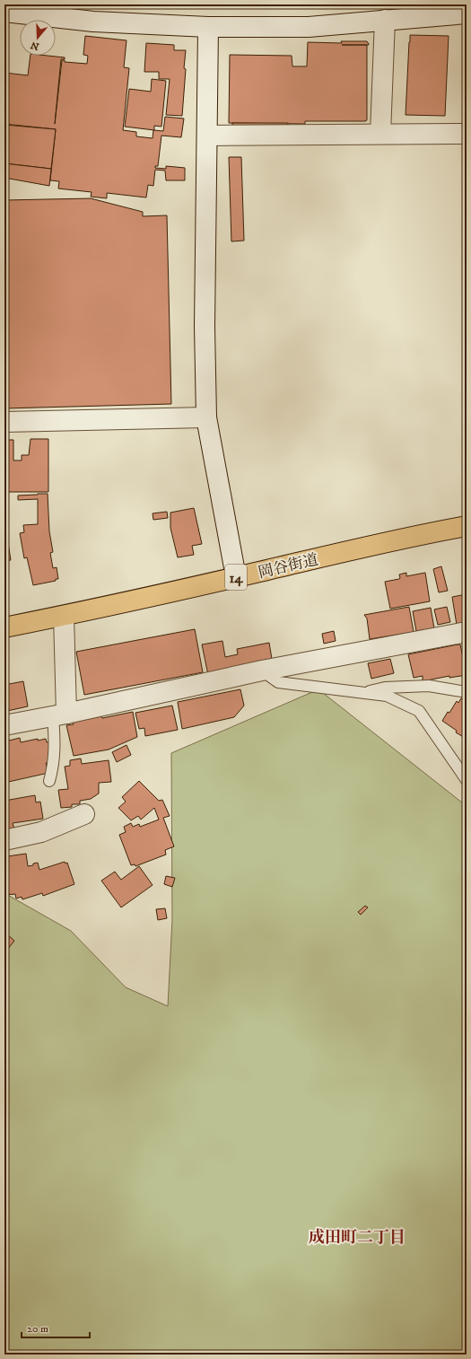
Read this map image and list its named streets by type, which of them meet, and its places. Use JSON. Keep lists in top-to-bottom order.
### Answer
{
  "streets": {
    "main road": ["岡谷街道", "14"]
  },
  "districts": ["成田町二丁目"],
  "scale_bar": "20 m",
  "north": "bottom"
}
